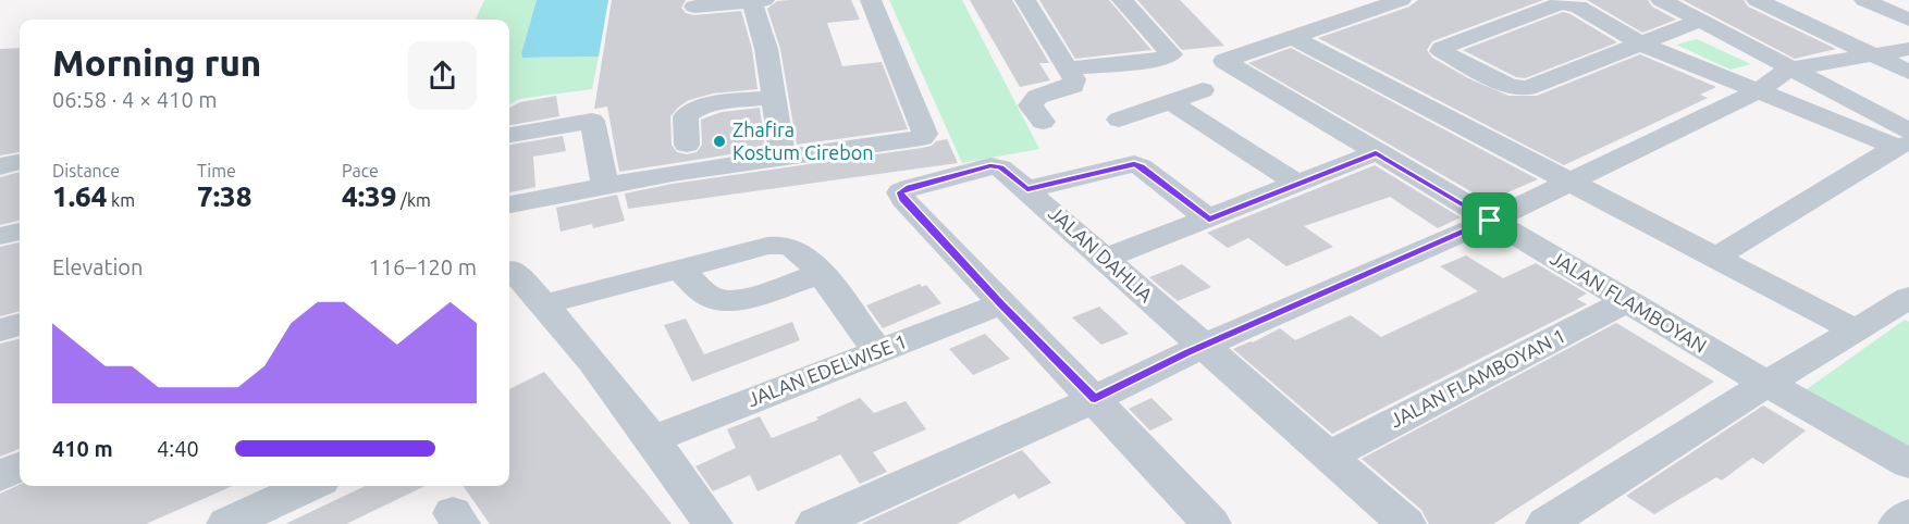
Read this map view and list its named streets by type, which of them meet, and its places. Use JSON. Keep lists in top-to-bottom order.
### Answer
{
  "streets": {
    "street": [
      "JALAN DAHLIA",
      "JALAN FLAMBOYAN",
      "JALAN EDELWISE 1",
      "JALAN FLAMBOYAN 1"
    ]
  },
  "crossings": [
    ["JALAN DAHLIA", "JALAN EDELWISE 1"],
    ["JALAN DAHLIA", "JALAN FLAMBOYAN 1"],
    ["JALAN FLAMBOYAN", "JALAN FLAMBOYAN 1"]
  ],
  "places": ["Zhafira Kostum Cirebon"],
  "page": {
    "heading": ["Morning run", "06:58 · 4 × 410 m"],
    "stats": [
      ["Distance", "1.64 km"],
      ["Time", "7:38"],
      ["Pace", "4:39 /km"]
    ],
    "chart": ["Elevation", "116–120 m"],
    "list": [
      {
        "name": "410 m",
        "note": "4:40"
      }
    ]
  }
}
